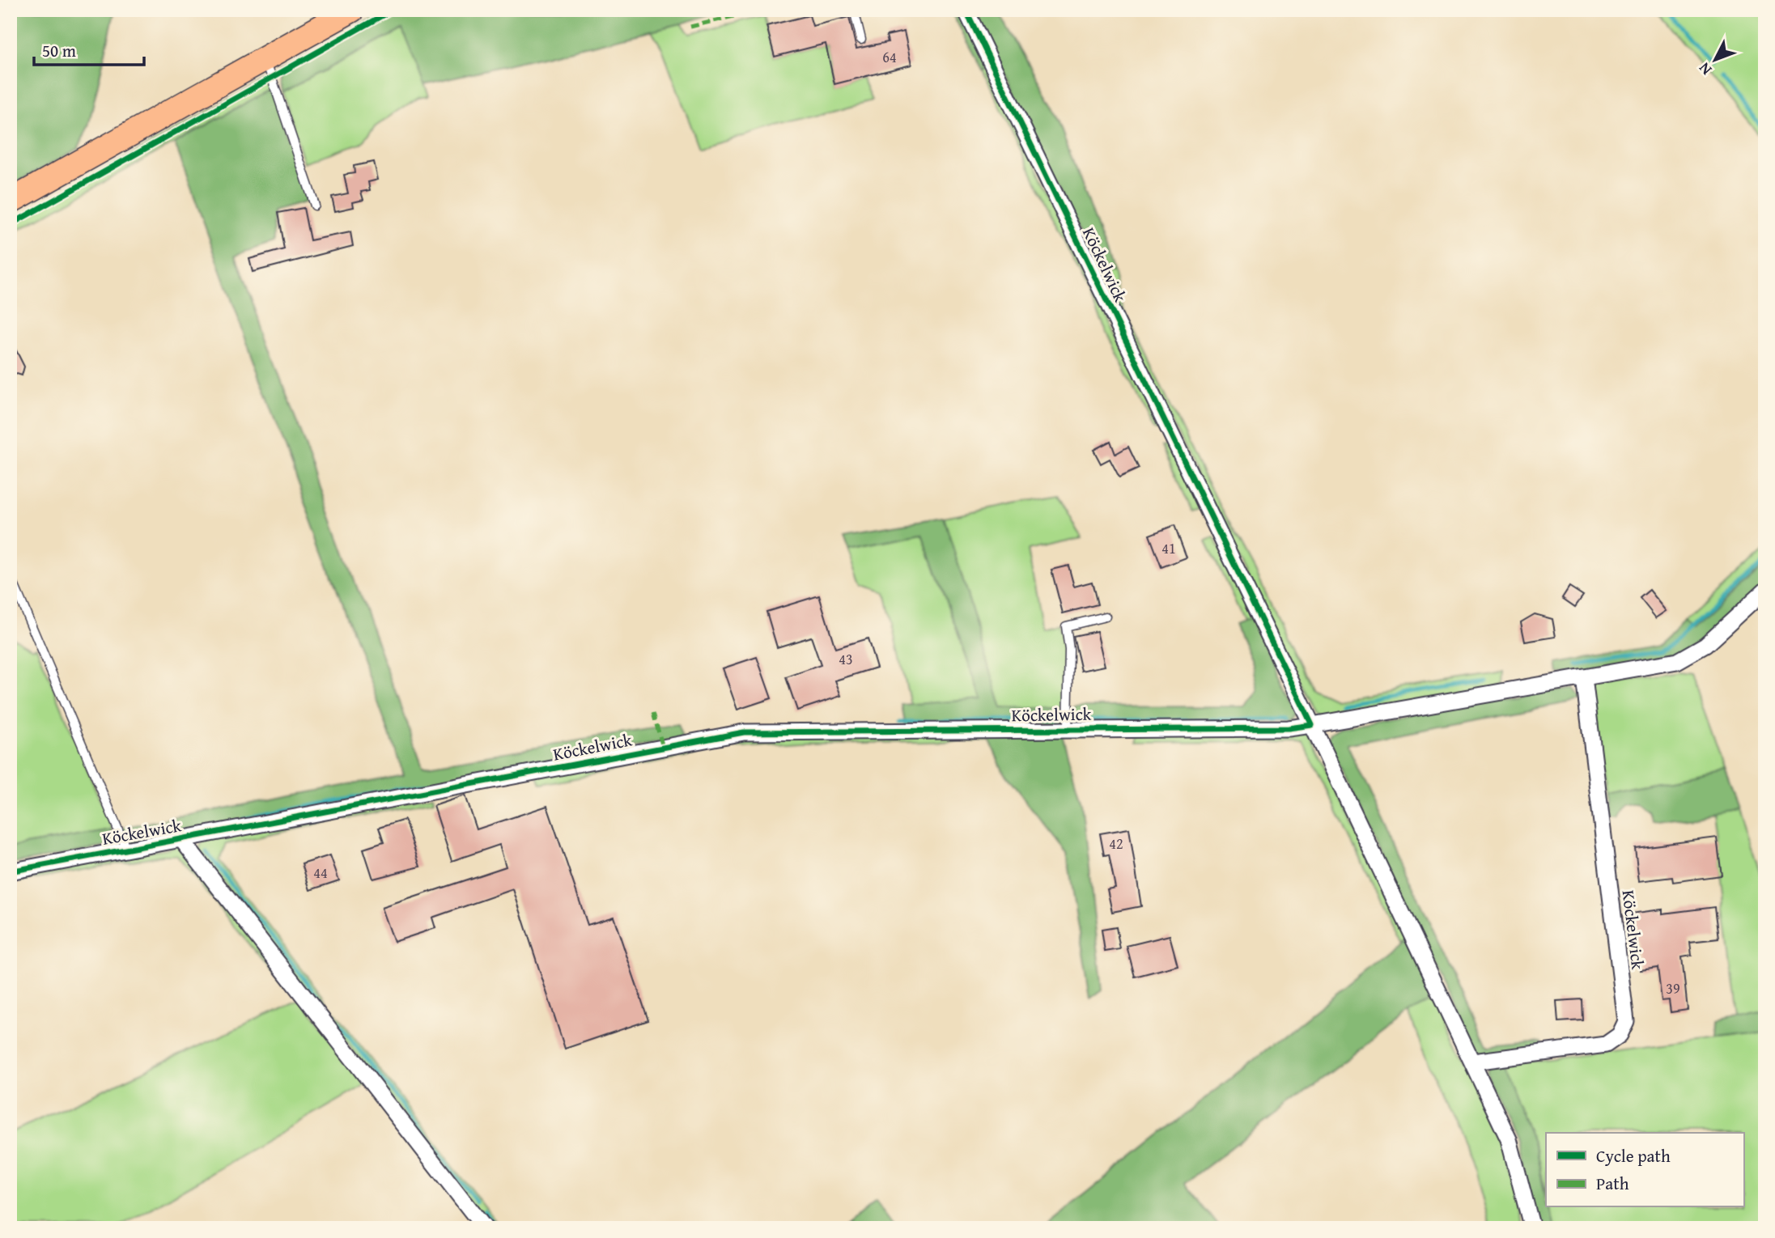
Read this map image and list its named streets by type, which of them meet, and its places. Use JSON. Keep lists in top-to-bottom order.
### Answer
{
  "streets": {
    "street": ["Köckelwick"]
  },
  "house_numbers": [
    "64",
    "41",
    "43",
    "42",
    "44",
    "39"
  ],
  "legend": ["Cycle path", "Path"],
  "scale_bar": "50 m",
  "north": "bottom left"
}
